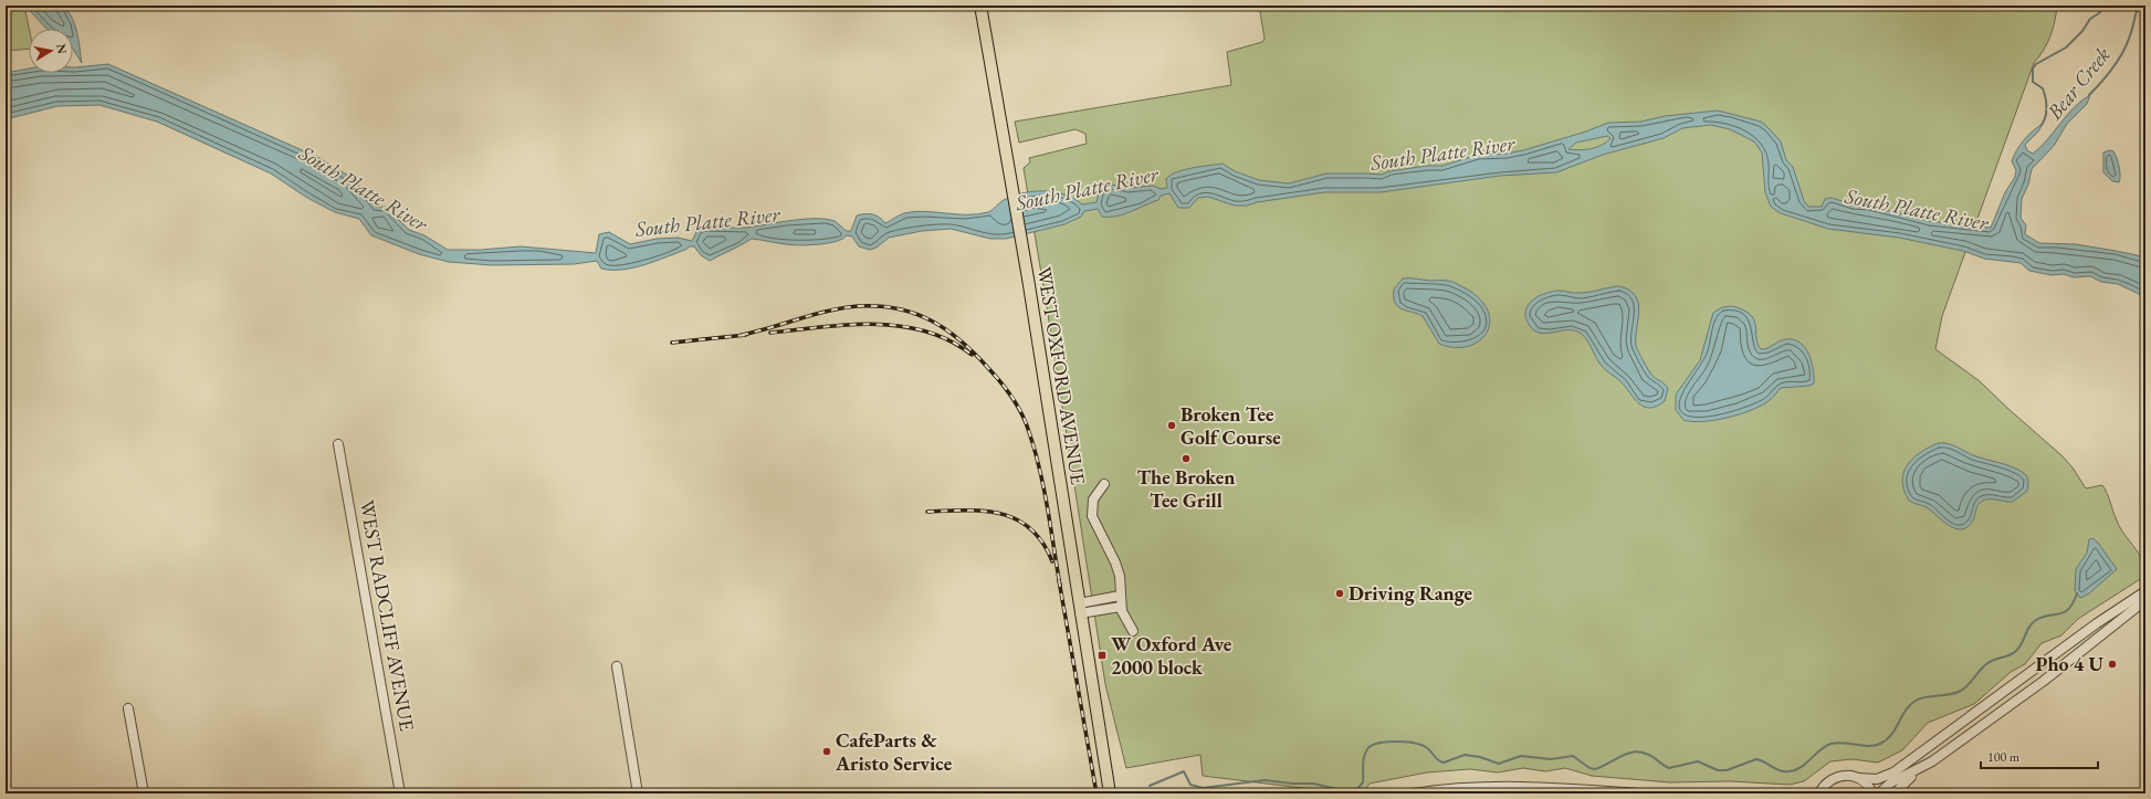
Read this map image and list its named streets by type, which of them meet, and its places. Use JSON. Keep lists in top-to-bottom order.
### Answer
{
  "streets": {
    "main road": ["WEST OXFORD AVENUE"],
    "street": ["WEST RADCLIFF AVENUE"]
  },
  "water": ["Bear Creek", "South Platte River"],
  "places": {
    "other": [
      "Broken Tee Golf Course",
      "The Broken Tee Grill",
      "Driving Range",
      "Pho 4 U",
      "CafeParts & Aristo Service"
    ],
    "transit": ["W Oxford Ave 2000 block"]
  },
  "scale_bar": "100 m",
  "north": "right"
}
